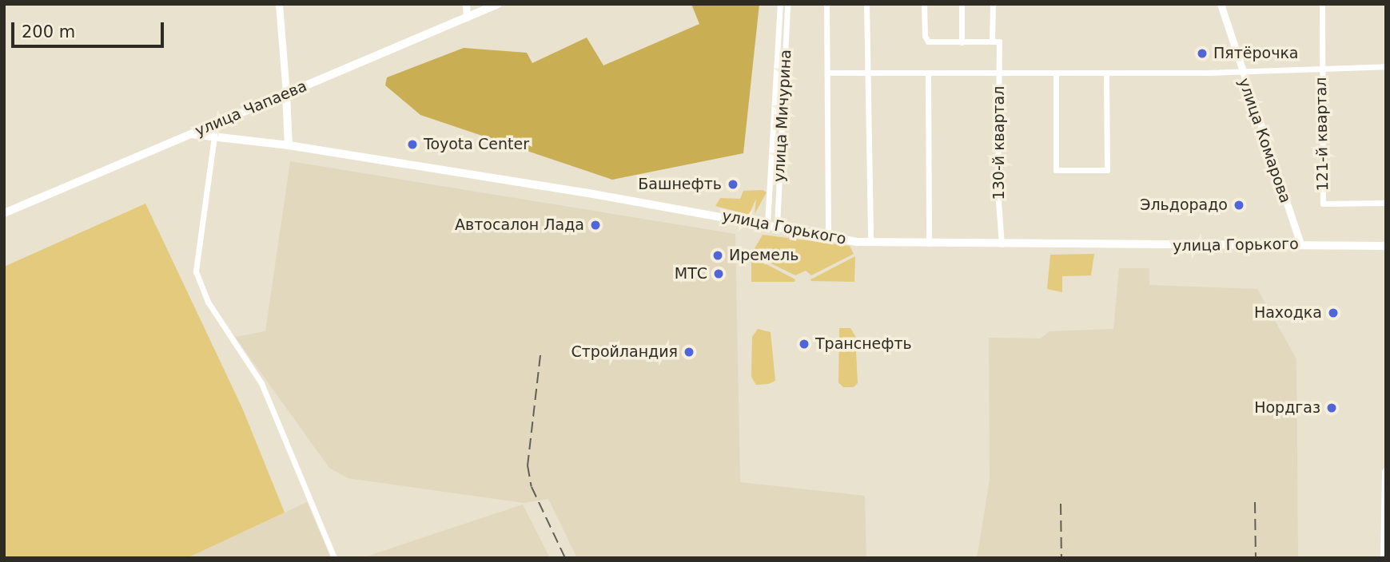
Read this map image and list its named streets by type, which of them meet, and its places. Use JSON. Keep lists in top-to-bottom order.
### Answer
{
  "streets": {
    "main road": ["улица Чапаева", "улица Горького"],
    "street": [
      "улица Мичурина",
      "121-й квартал",
      "улица Комарова",
      "130-й квартал"
    ]
  },
  "crossings": [
    ["улица Чапаева", "улица Горького"],
    ["улица Мичурина", "улица Горького"],
    ["улица Комарова", "улица Горького"],
    ["130-й квартал", "улица Горького"]
  ],
  "places": [
    "Пятёрочка",
    "Toyota Center",
    "Башнефть",
    "Эльдорадо",
    "Автосалон Лада",
    "Иремель",
    "МТС",
    "Находка",
    "Транснефть",
    "Стройландия",
    "Нордгаз"
  ],
  "scale_bar": "200 m"
}
